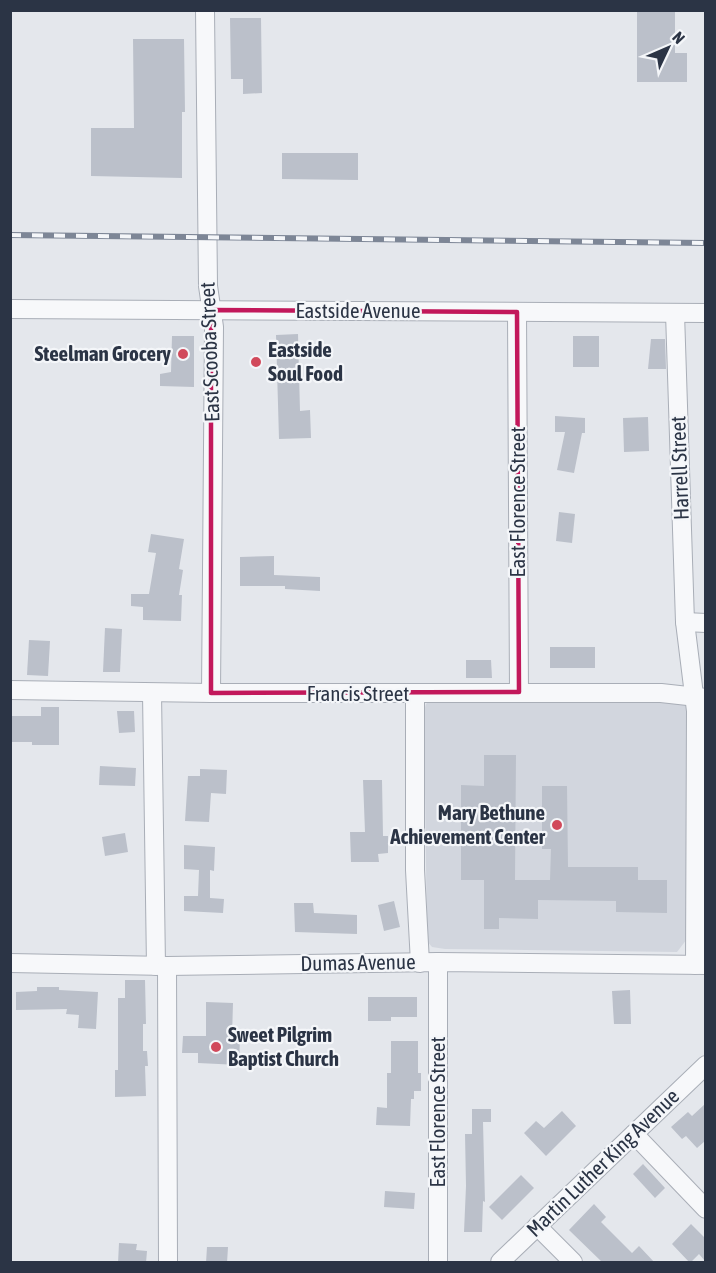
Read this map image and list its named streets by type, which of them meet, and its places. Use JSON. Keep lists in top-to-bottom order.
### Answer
{
  "streets": {
    "street": [
      "Eastside Avenue",
      "East Scooba Street",
      "Harrell Street",
      "East Florence Street",
      "Francis Street",
      "Dumas Avenue",
      "Martin Luther King Avenue"
    ]
  },
  "crossings": [
    ["Eastside Avenue", "East Scooba Street"],
    ["Eastside Avenue", "Harrell Street"],
    ["Eastside Avenue", "East Florence Street"],
    ["East Scooba Street", "Francis Street"],
    ["Harrell Street", "Francis Street"],
    ["Harrell Street", "Dumas Avenue"],
    ["East Florence Street", "Francis Street"],
    ["East Florence Street", "Dumas Avenue"]
  ],
  "places": [
    "Steelman Grocery",
    "Eastside Soul Food",
    "Mary Bethune Achievement Center",
    "Sweet Pilgrim Baptist Church"
  ],
  "north": "top right"
}
